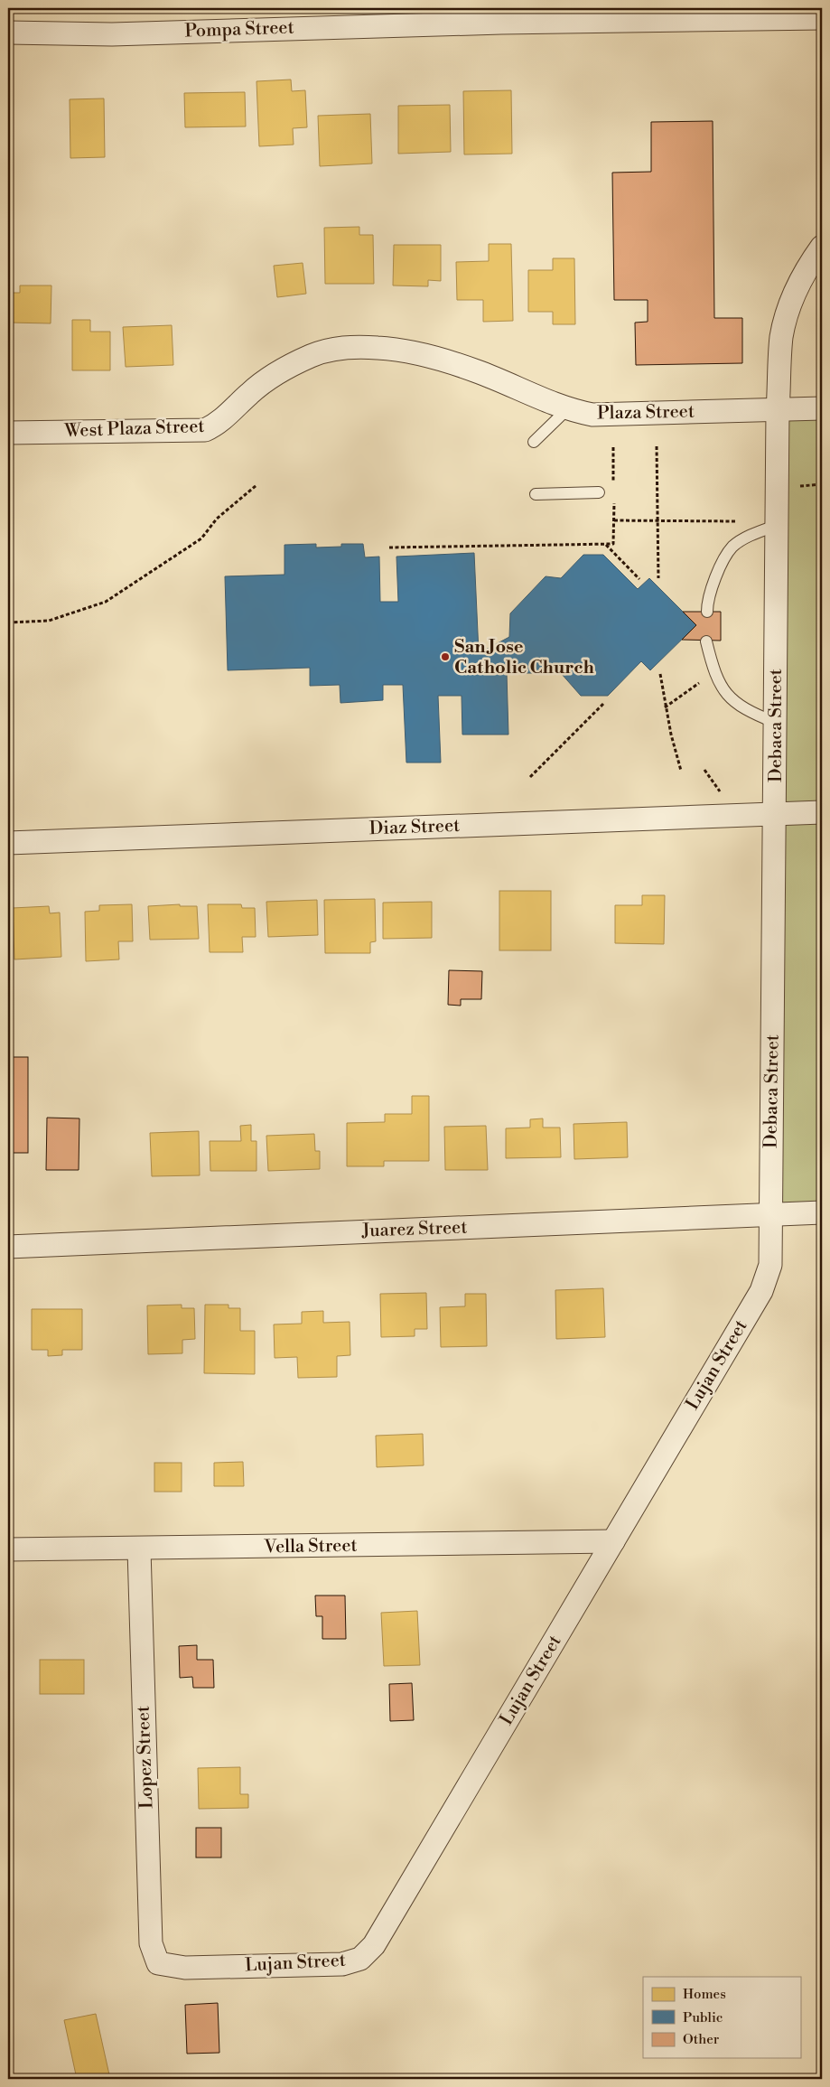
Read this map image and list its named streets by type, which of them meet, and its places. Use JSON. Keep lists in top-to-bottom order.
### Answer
{
  "streets": {
    "street": [
      "Pompa Street",
      "Plaza Street",
      "West Plaza Street",
      "Debaca Street",
      "Diaz Street",
      "Juarez Street",
      "Lujan Street",
      "Vella Street",
      "Lopez Street"
    ]
  },
  "crossings": [
    ["Plaza Street", "West Plaza Street"],
    ["Plaza Street", "Debaca Street"],
    ["Debaca Street", "Diaz Street"],
    ["Debaca Street", "Juarez Street"],
    ["Debaca Street", "Lujan Street"],
    ["Juarez Street", "Lujan Street"],
    ["Lujan Street", "Vella Street"],
    ["Lujan Street", "Lopez Street"],
    ["Vella Street", "Lopez Street"]
  ],
  "places": ["San Jose Catholic Church"],
  "legend": ["Homes", "Public", "Other"]
}
